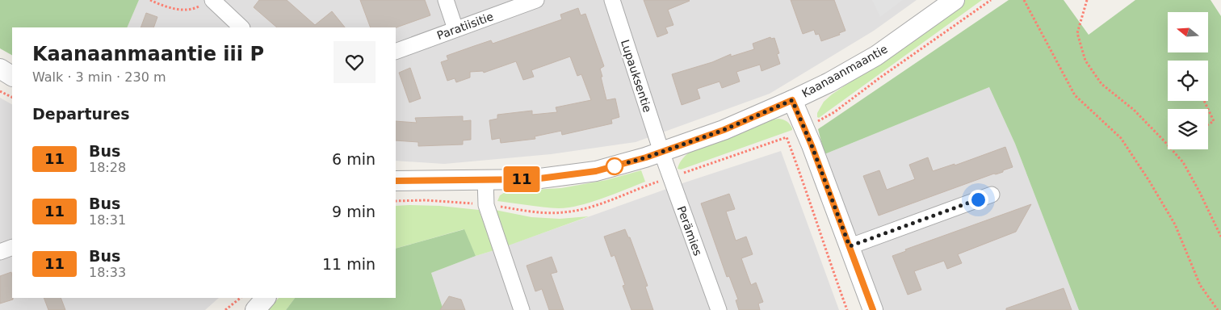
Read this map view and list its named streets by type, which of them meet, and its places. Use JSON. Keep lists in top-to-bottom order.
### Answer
{
  "streets": {
    "street": [
      "Paratiisitie",
      "Kaanaanmaantie",
      "Lupauksentie",
      "Perämies"
    ]
  },
  "crossings": [
    ["Kaanaanmaantie", "Lupauksentie"],
    ["Kaanaanmaantie", "Perämies"],
    ["Lupauksentie", "Perämies"]
  ],
  "lines": ["bus line 11"],
  "north": "left",
  "page": {
    "on_map": "11",
    "heading": [
      ["Kaanaanmaantie iii P", "Walk · 3 min · 230 m"],
      "Departures"
    ],
    "list": [
      {
        "mark": "11",
        "name": "Bus",
        "note": "18:28",
        "value": "6 min"
      },
      {
        "mark": "11",
        "name": "Bus",
        "note": "18:31",
        "value": "9 min"
      },
      {
        "mark": "11",
        "name": "Bus",
        "note": "18:33",
        "value": "11 min"
      }
    ]
  }
}
